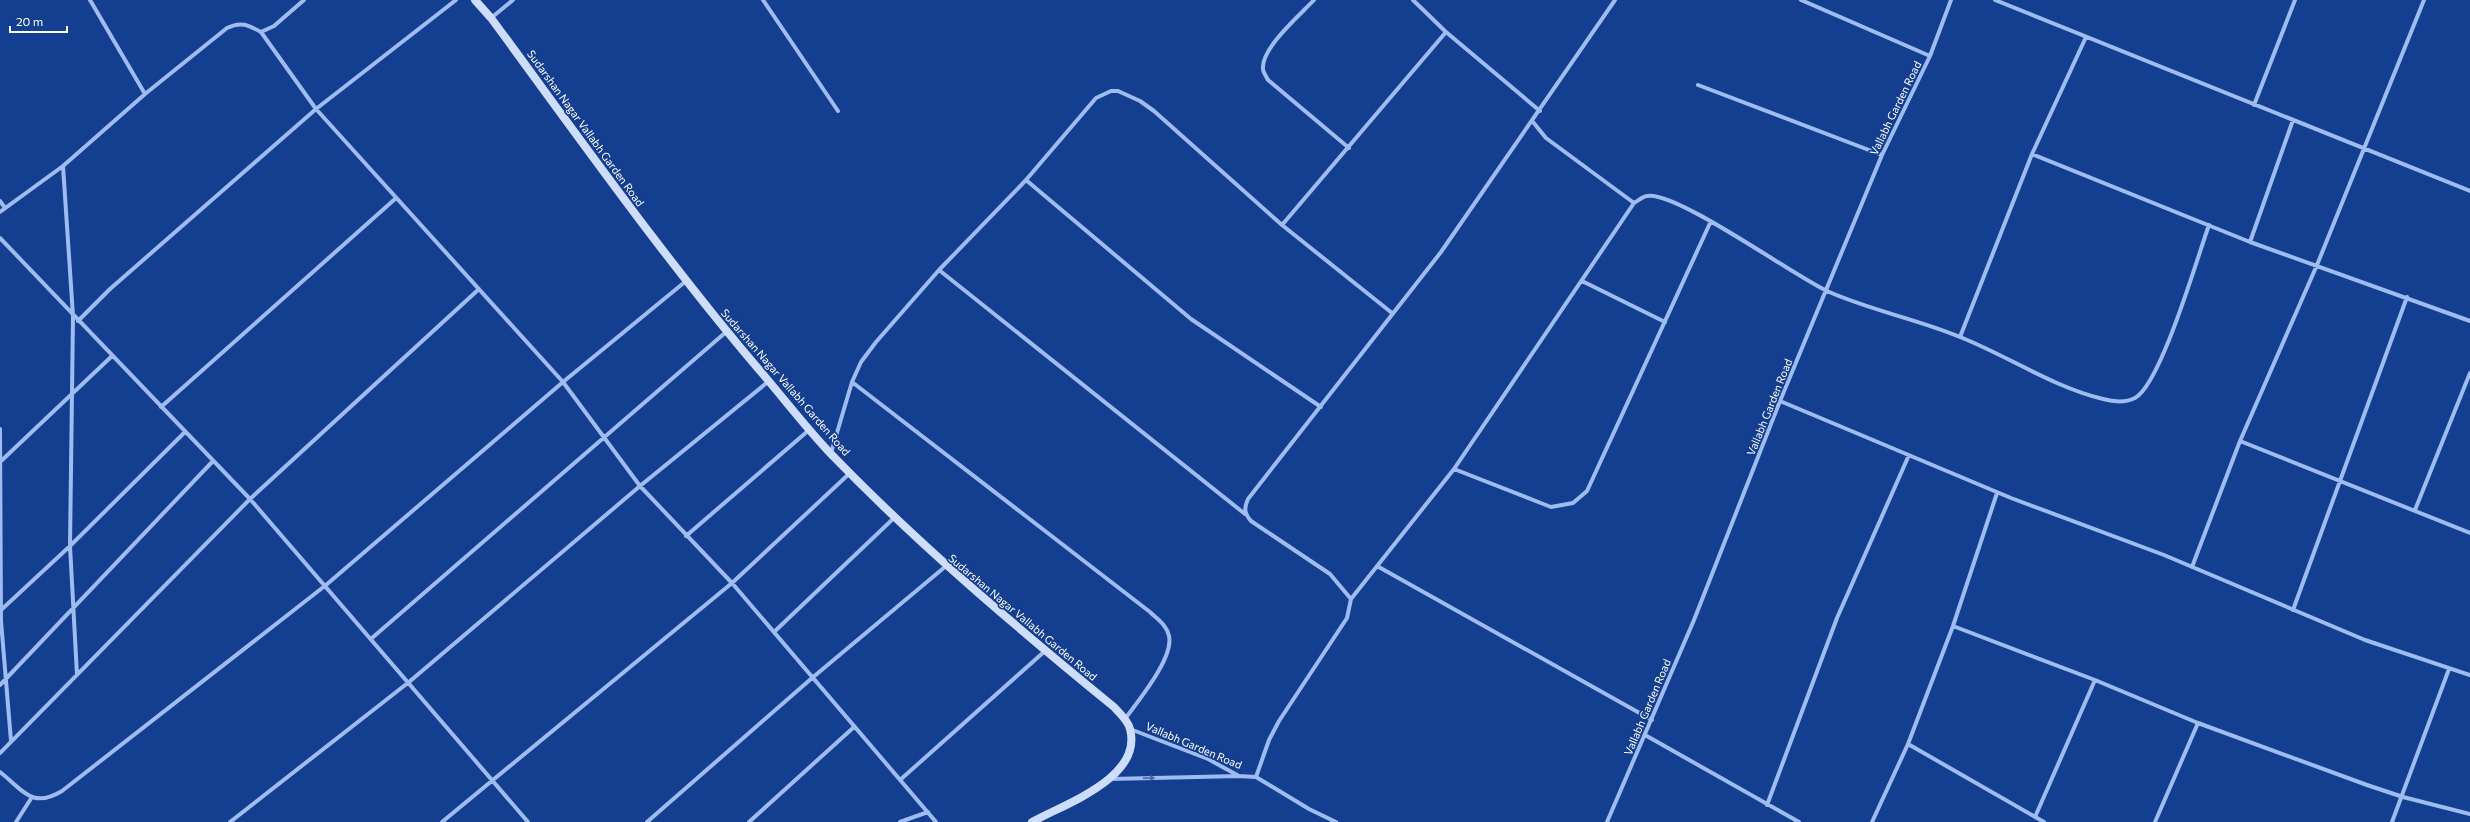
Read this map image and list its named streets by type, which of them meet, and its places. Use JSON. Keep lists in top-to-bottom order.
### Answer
{
  "streets": {
    "street": ["Vallabh Garden Road", "Sudarshan Nagar Vallabh Garden Road"]
  },
  "crossings": [
    ["Vallabh Garden Road", "Sudarshan Nagar Vallabh Garden Road"]
  ],
  "scale_bar": "20 m"
}
